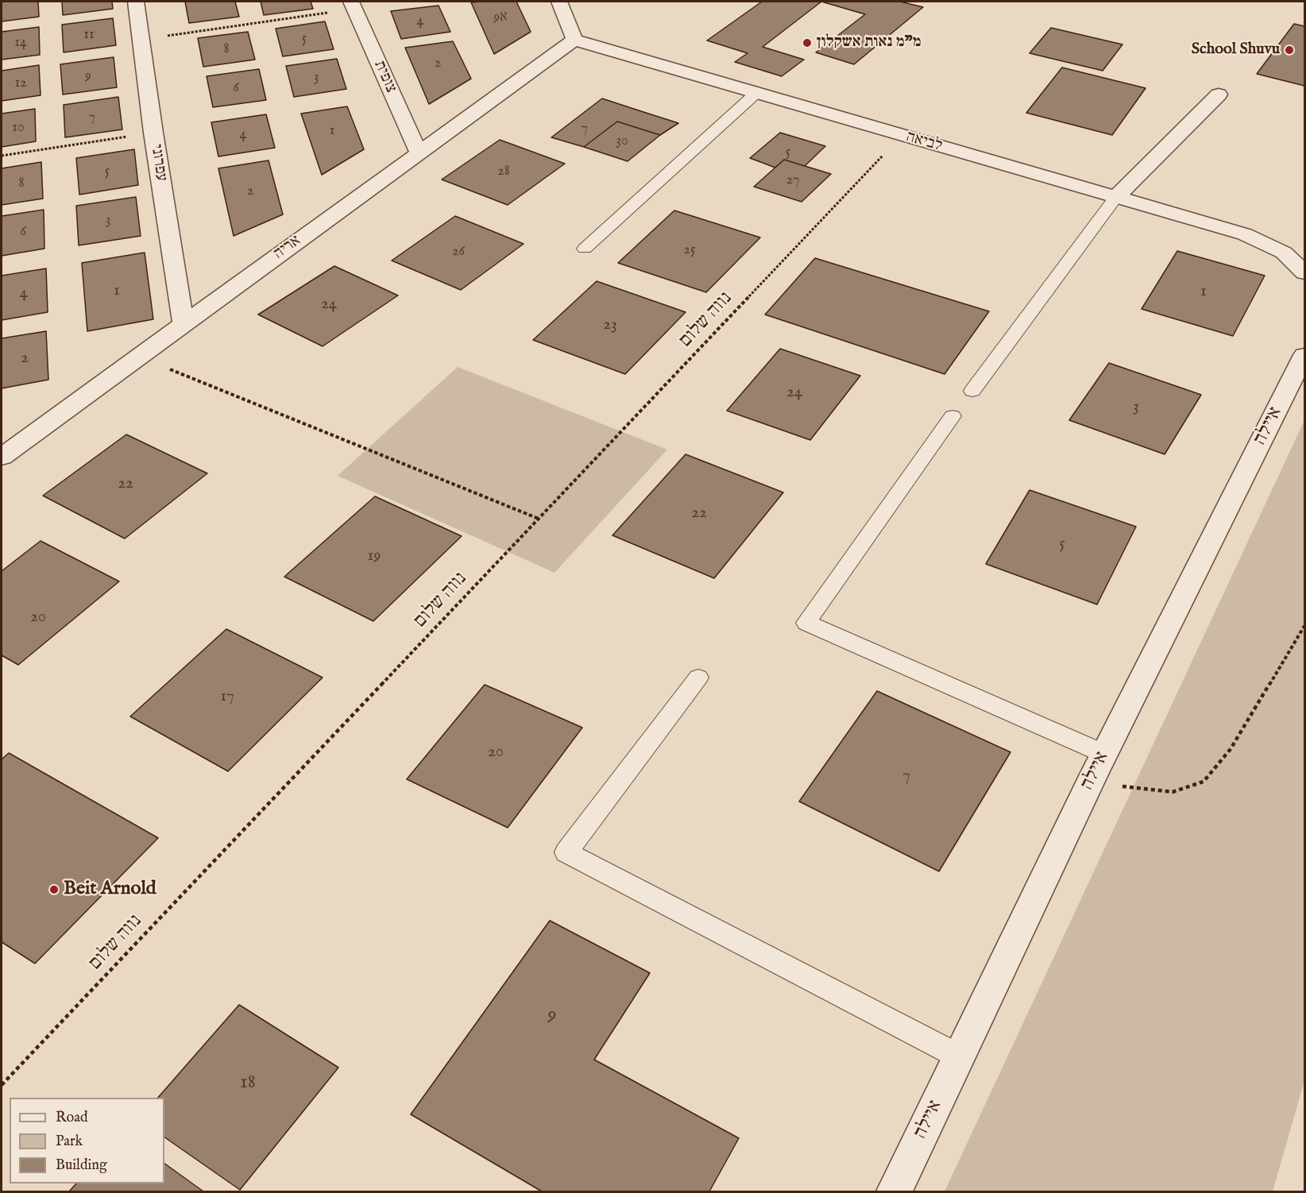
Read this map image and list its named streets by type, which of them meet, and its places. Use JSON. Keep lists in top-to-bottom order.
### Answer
{
  "streets": {
    "street": [
      "צופית",
      "לביאה",
      "עפרוני",
      "אריה",
      "איילה"
    ],
    "path": ["נווה שלום"]
  },
  "crossings": [
    ["צופית", "אריה"],
    ["לביאה", "אריה"],
    ["לביאה", "נווה שלום"],
    ["עפרוני", "אריה"]
  ],
  "places": ["מ\"מ נאות אשקלון", "School Shuvu", "Beit Arnold"],
  "house_numbers": [
    "9א",
    "4",
    "11",
    "5",
    "14",
    "8",
    "2",
    "9",
    "3",
    "12",
    "6",
    "7",
    "10",
    "7",
    "1",
    "4",
    "30",
    "5",
    "5",
    "28",
    "27",
    "8",
    "2",
    "3",
    "6",
    "25",
    "26",
    "1",
    "1",
    "4",
    "24",
    "23",
    "2",
    "24",
    "3",
    "22",
    "22",
    "5",
    "19",
    "20",
    "17",
    "20",
    "7",
    "9",
    "18"
  ],
  "legend": ["Road", "Park", "Building"]
}
